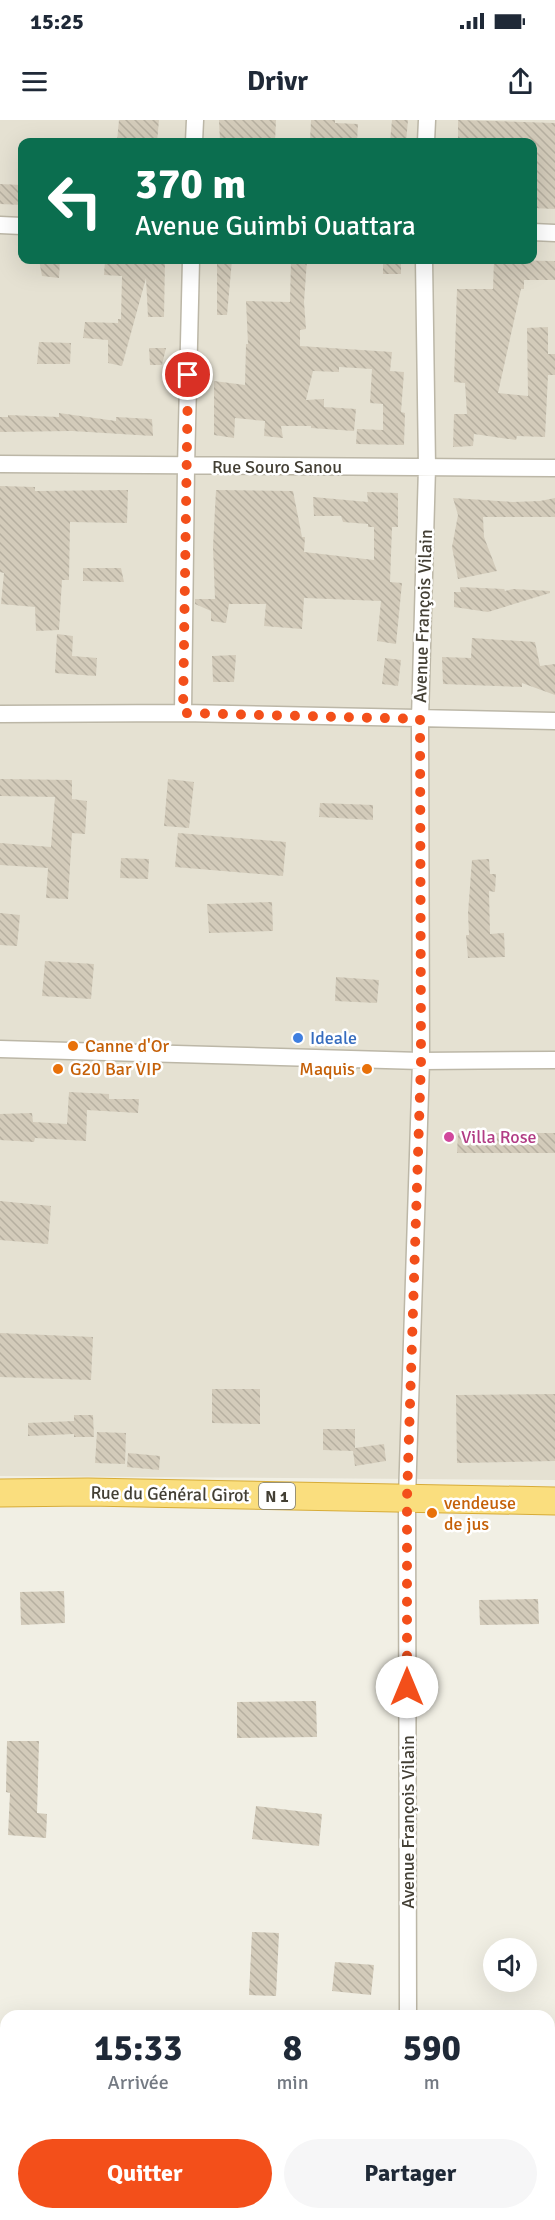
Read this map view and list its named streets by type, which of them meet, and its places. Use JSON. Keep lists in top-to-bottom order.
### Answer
{
  "streets": {
    "highway": ["Rue du Général Girot", "N 1"],
    "street": ["Rue Souro Sanou", "Avenue François Vilain"]
  },
  "crossings": [
    ["Rue Souro Sanou", "Avenue François Vilain"],
    ["Avenue François Vilain", "Rue du Général Girot"]
  ],
  "places": [
    "Ideale",
    "Canne d'Or",
    "G20 Bar VIP",
    "Maquis",
    "Villa Rose",
    "vendeuse de jus"
  ],
  "page": {
    "status": "15:25",
    "header": "Drivr",
    "turn": ["370 m", "Avenue Guimbi Ouattara"],
    "eta": [
      "15:33",
      "Arrivée",
      "8",
      "min",
      "590",
      "m"
    ],
    "buttons": ["Quitter", "Partager"]
  }
}
